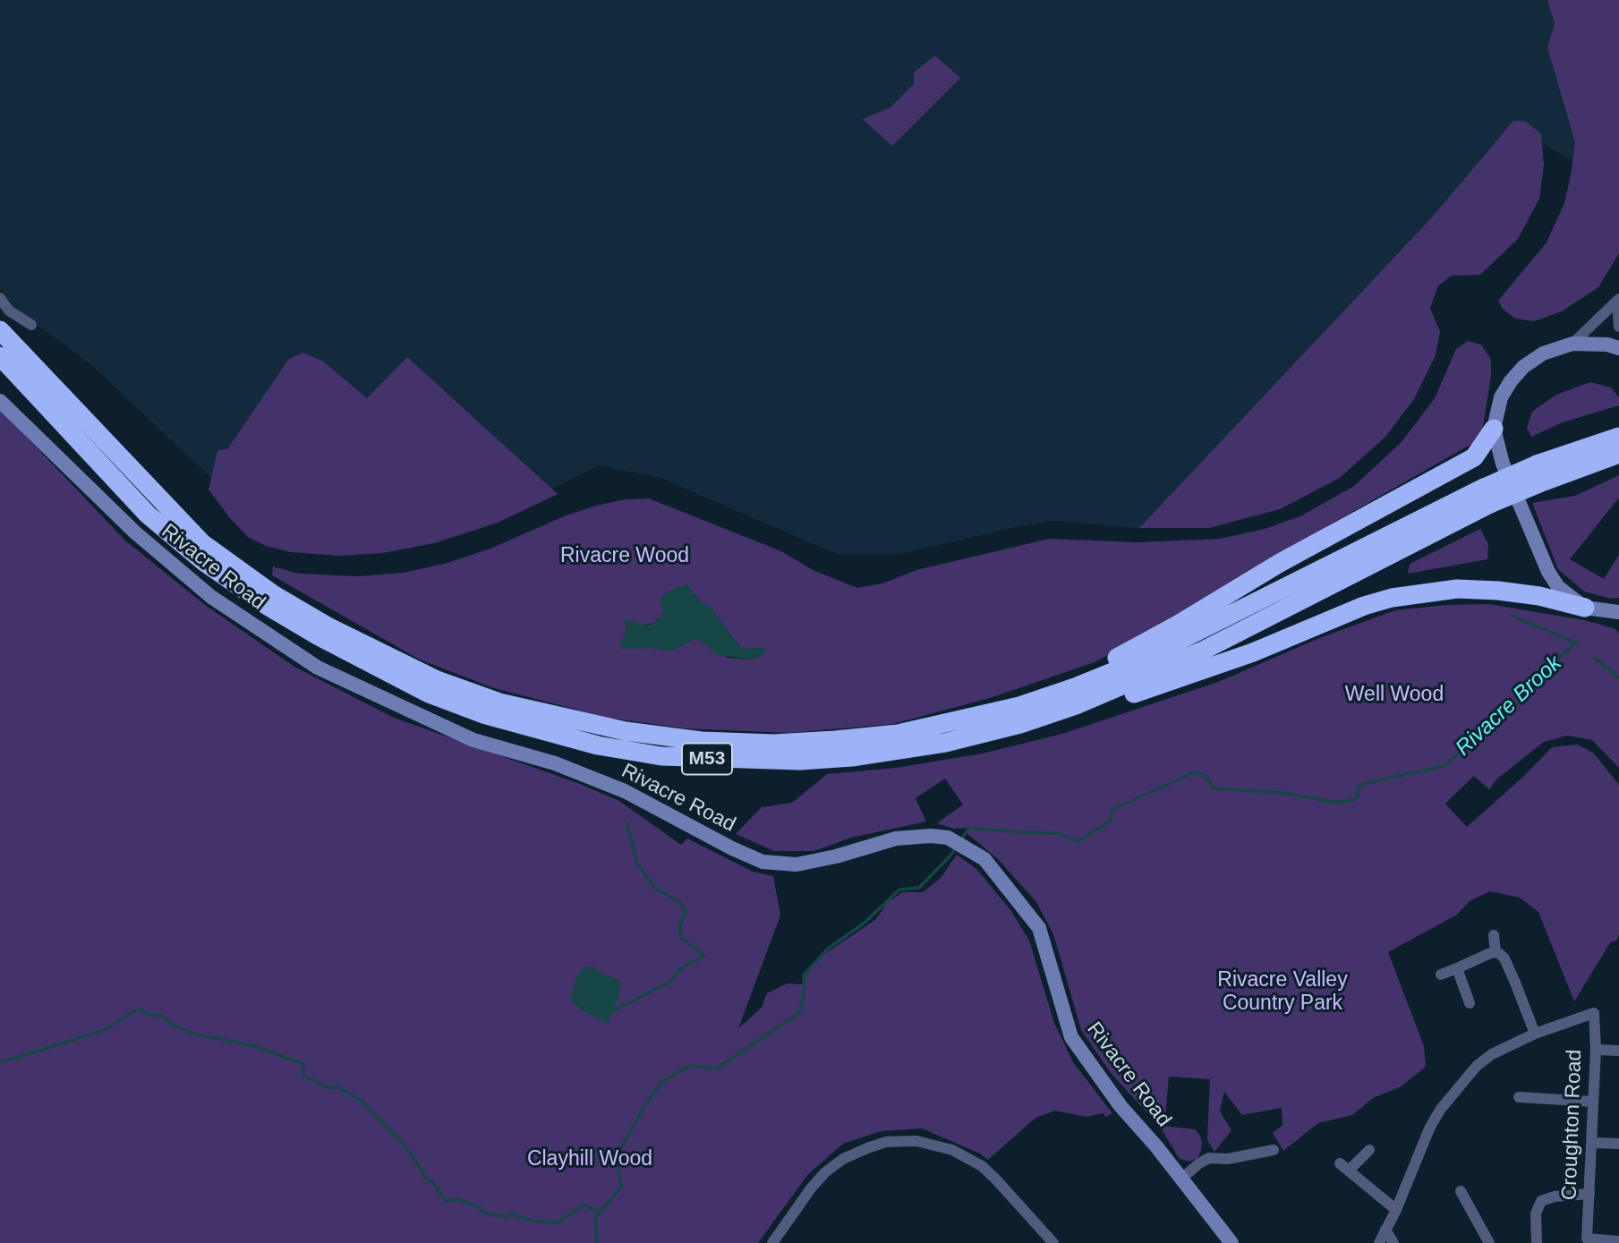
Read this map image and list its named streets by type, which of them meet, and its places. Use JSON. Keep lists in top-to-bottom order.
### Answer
{
  "streets": {
    "highway": ["M53"],
    "main road": ["Rivacre Road"],
    "street": ["Croughton Road"]
  },
  "water": ["Rivacre Brook"],
  "parks": [
    "Rivacre Wood",
    "Well Wood",
    "Rivacre Valley Country Park",
    "Clayhill Wood"
  ]
}
